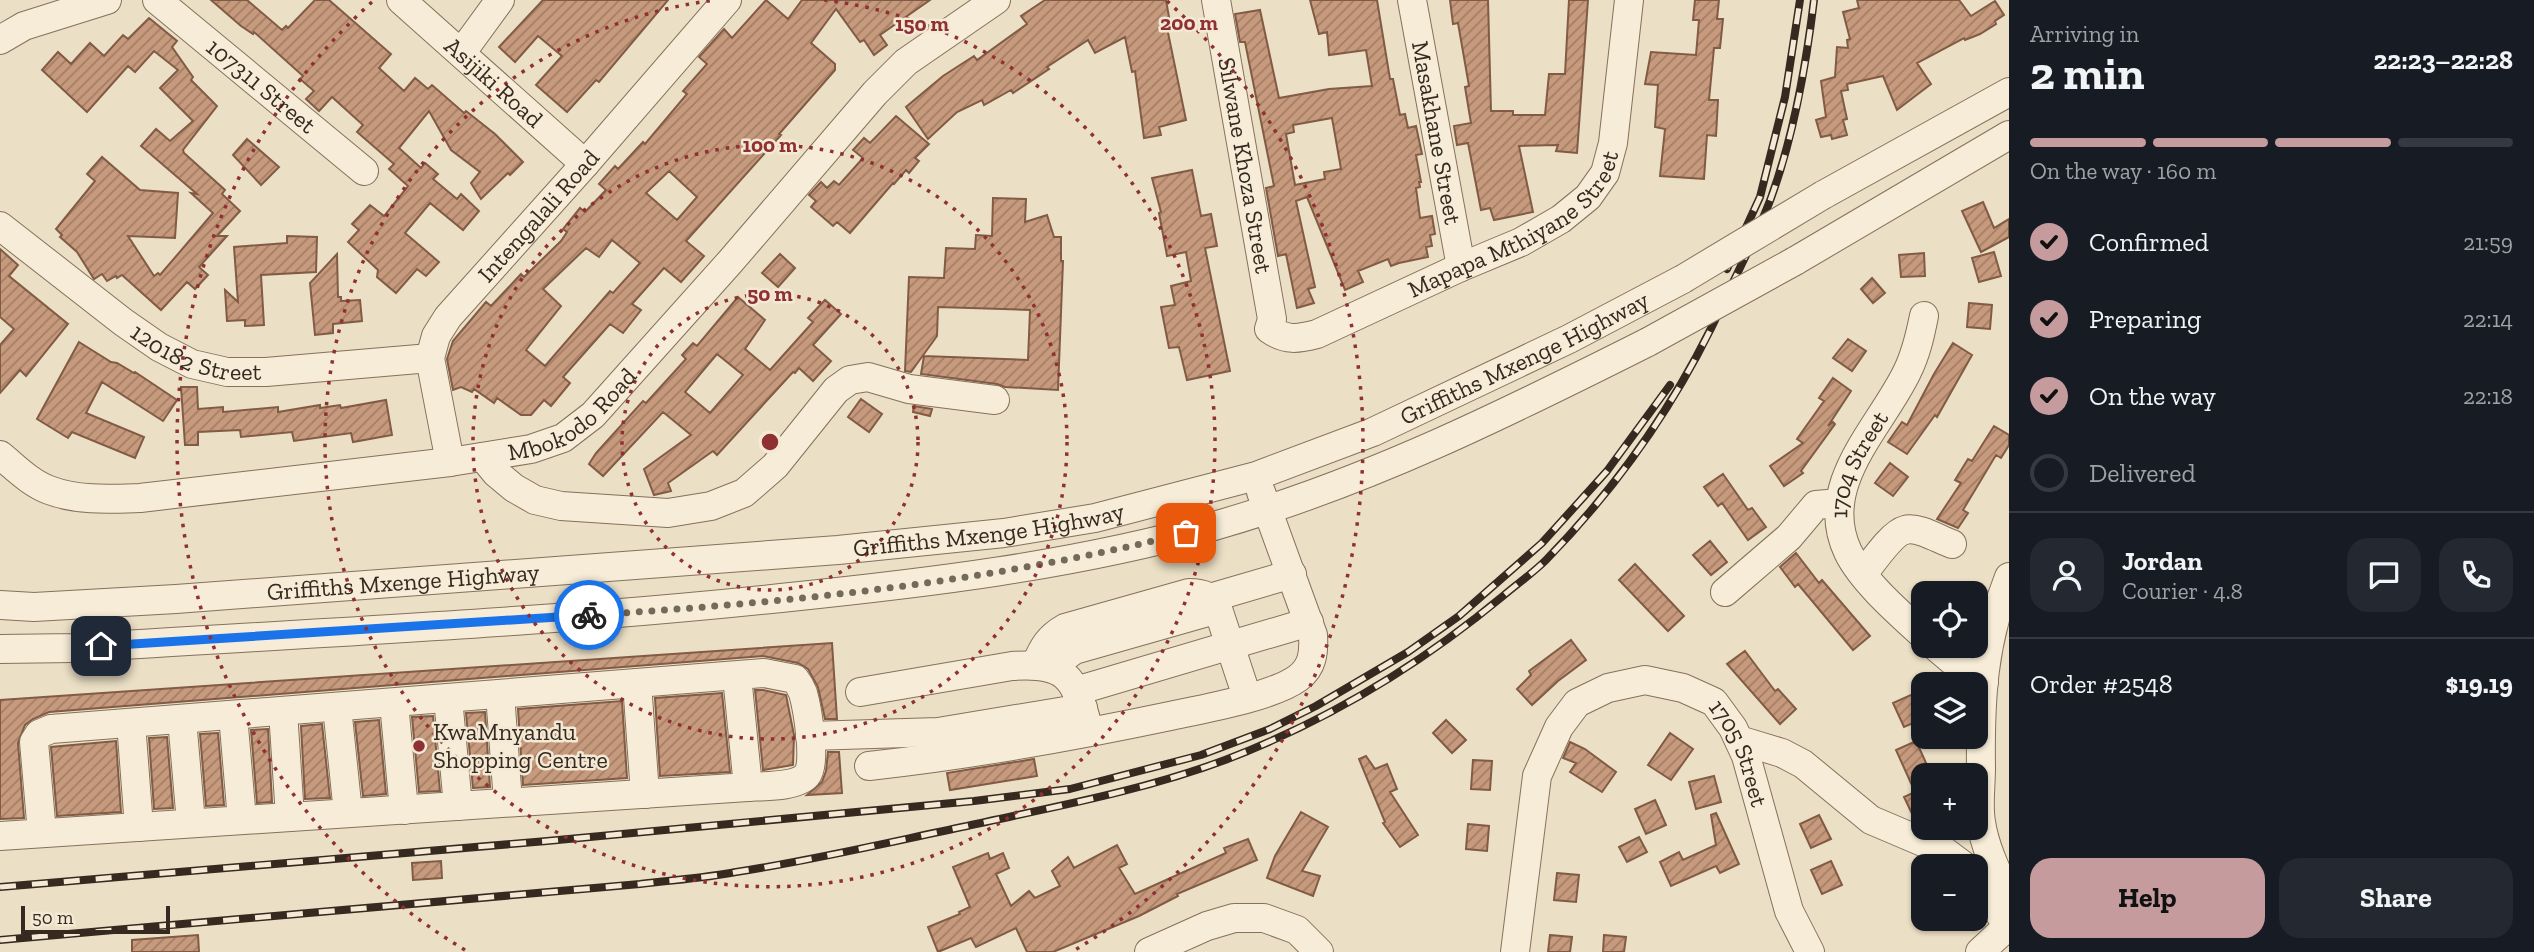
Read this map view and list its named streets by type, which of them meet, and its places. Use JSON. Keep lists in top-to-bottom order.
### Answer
{
  "streets": {
    "street": [
      "Asijiki Road",
      "107311 Street",
      "Masakhane Street",
      "Silwane Khoza Street",
      "Intengalali Road",
      "Mapapa Mthiyane Street",
      "120182 Street",
      "Griffiths Mxenge Highway",
      "Mbokodo Road",
      "1704 Street",
      "1705 Street"
    ]
  },
  "crossings": [
    ["Asijiki Road", "Intengalali Road"],
    ["Masakhane Street", "Mapapa Mthiyane Street"],
    ["Silwane Khoza Street", "Mapapa Mthiyane Street"],
    ["Intengalali Road", "120182 Street"]
  ],
  "places": ["KwaMnyandu Shopping Centre"],
  "scale_bar": "50 m",
  "page": {
    "heading": ["2 min", "Arriving in", "22:23–22:28"],
    "panel": [
      "Jordan",
      "Courier · 4.8",
      "Order #2548",
      "$19.19"
    ],
    "bar": "On the way · 160 m",
    "list": [
      ["Confirmed", "21:59"],
      ["Preparing", "22:14"],
      ["On the way", "22:18"],
      "Delivered"
    ],
    "map_buttons": ["+", "−"],
    "buttons": ["Help", "Share"],
    "scale": "50 m"
  },
  "rings": [
    "200 m",
    "150 m",
    "100 m",
    "50 m"
  ]
}
